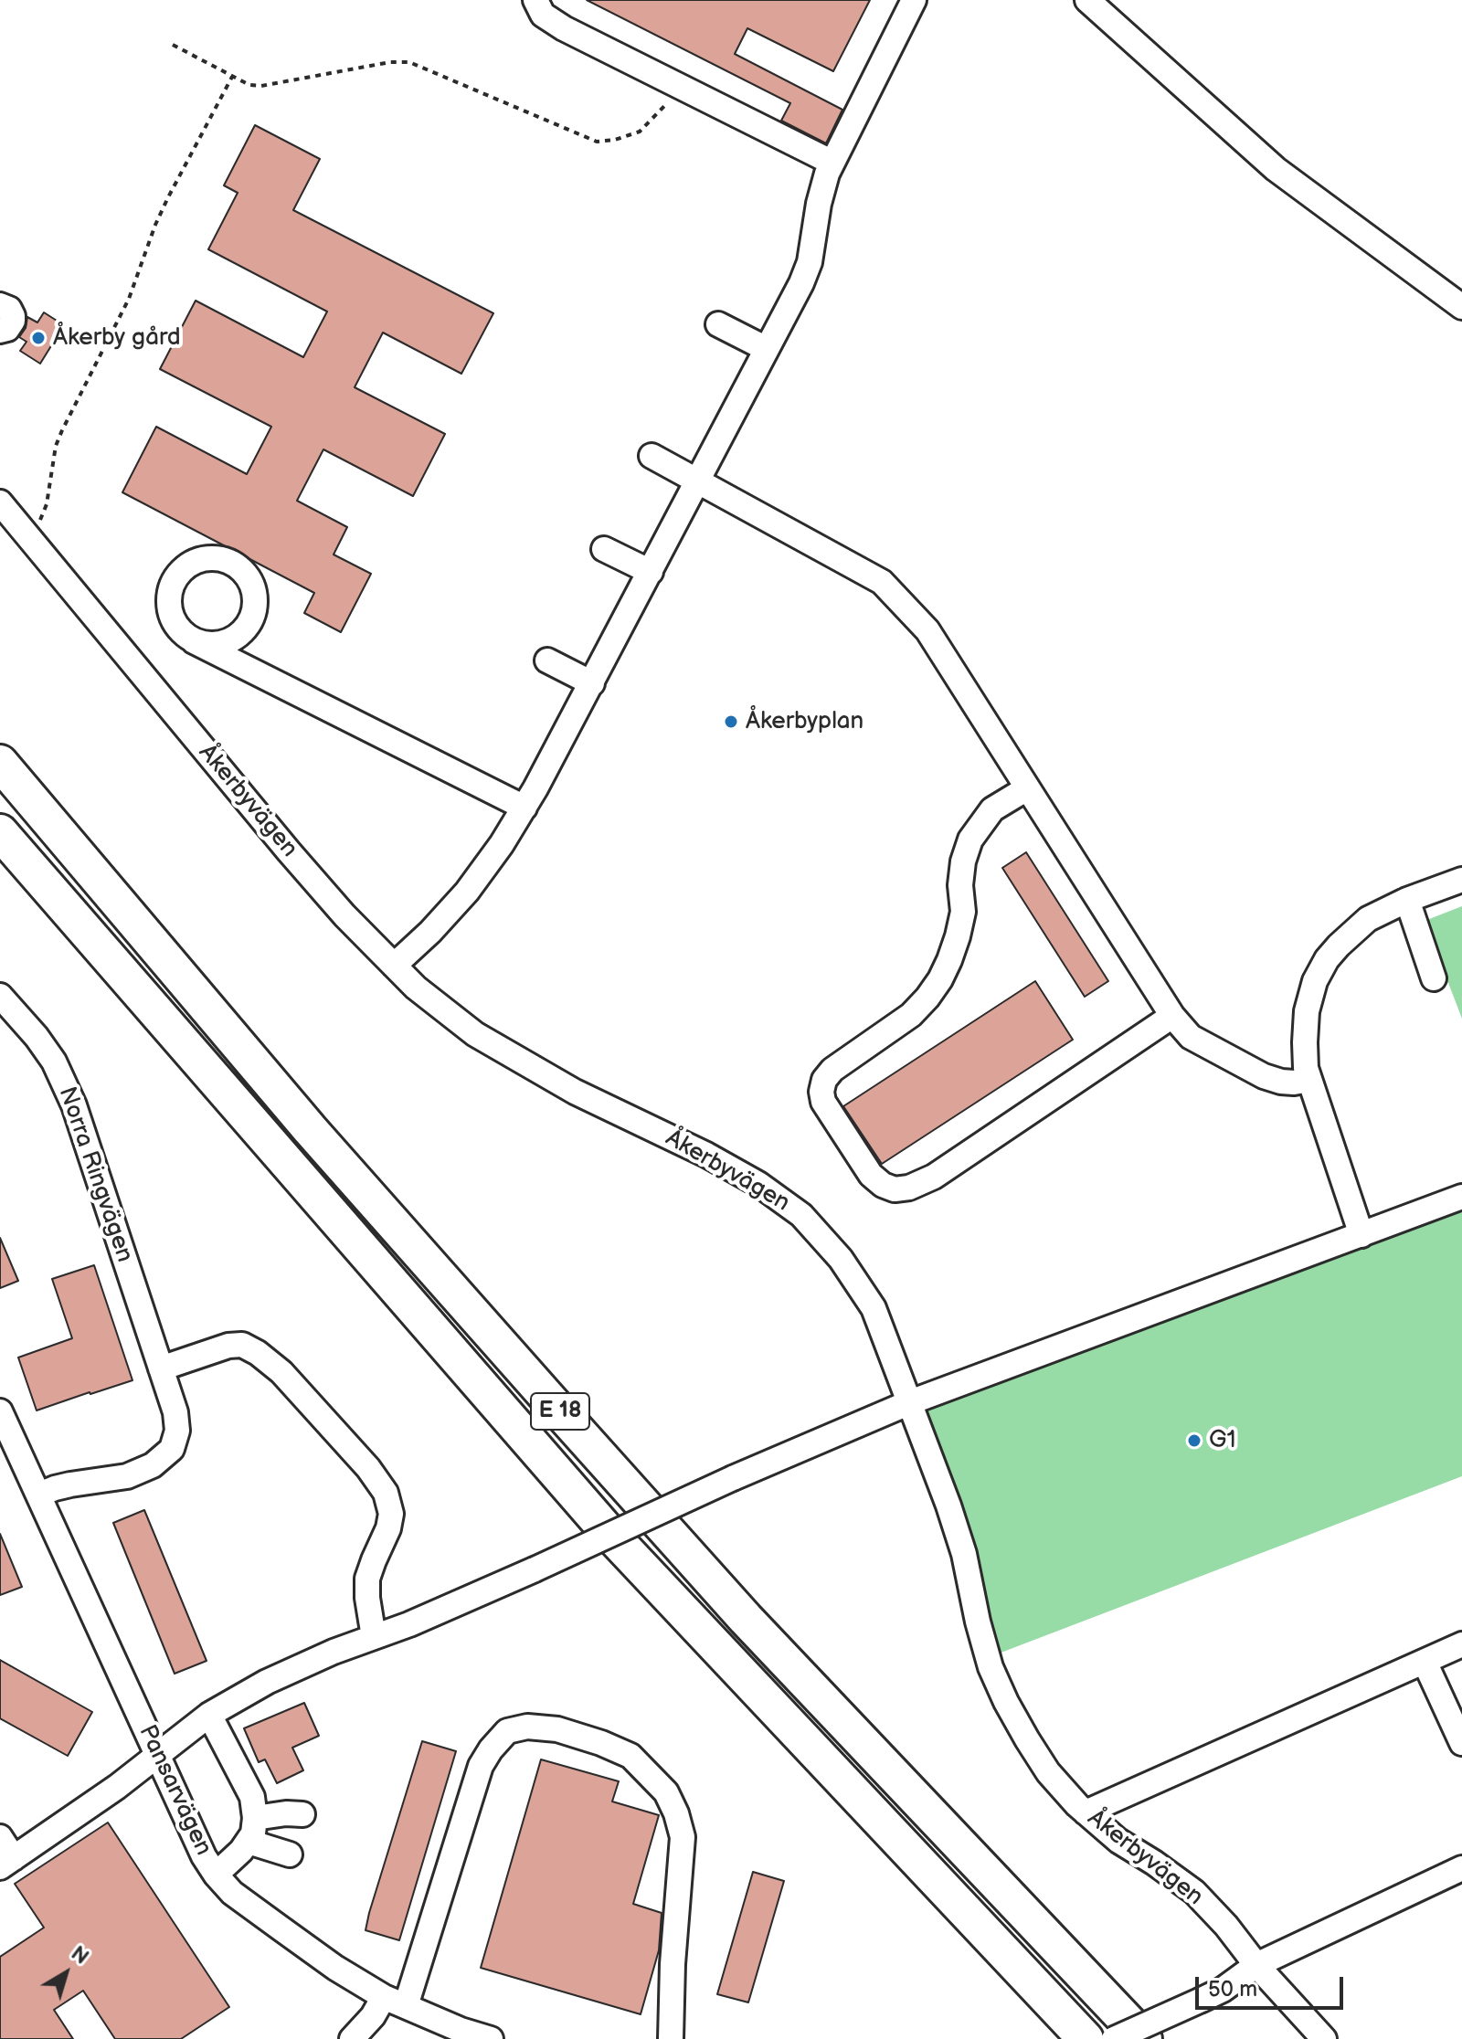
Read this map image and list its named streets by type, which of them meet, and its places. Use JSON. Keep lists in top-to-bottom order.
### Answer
{
  "streets": {
    "highway": ["E 18"],
    "street": ["Åkerbyvägen", "Norra Ringvägen", "Pansarvägen"]
  },
  "crossings": [
    ["Norra Ringvägen", "Pansarvägen"]
  ],
  "places": ["Åkerby gård", "Åkerbyplan", "G1"],
  "scale_bar": "50 m",
  "north": "top right"
}
